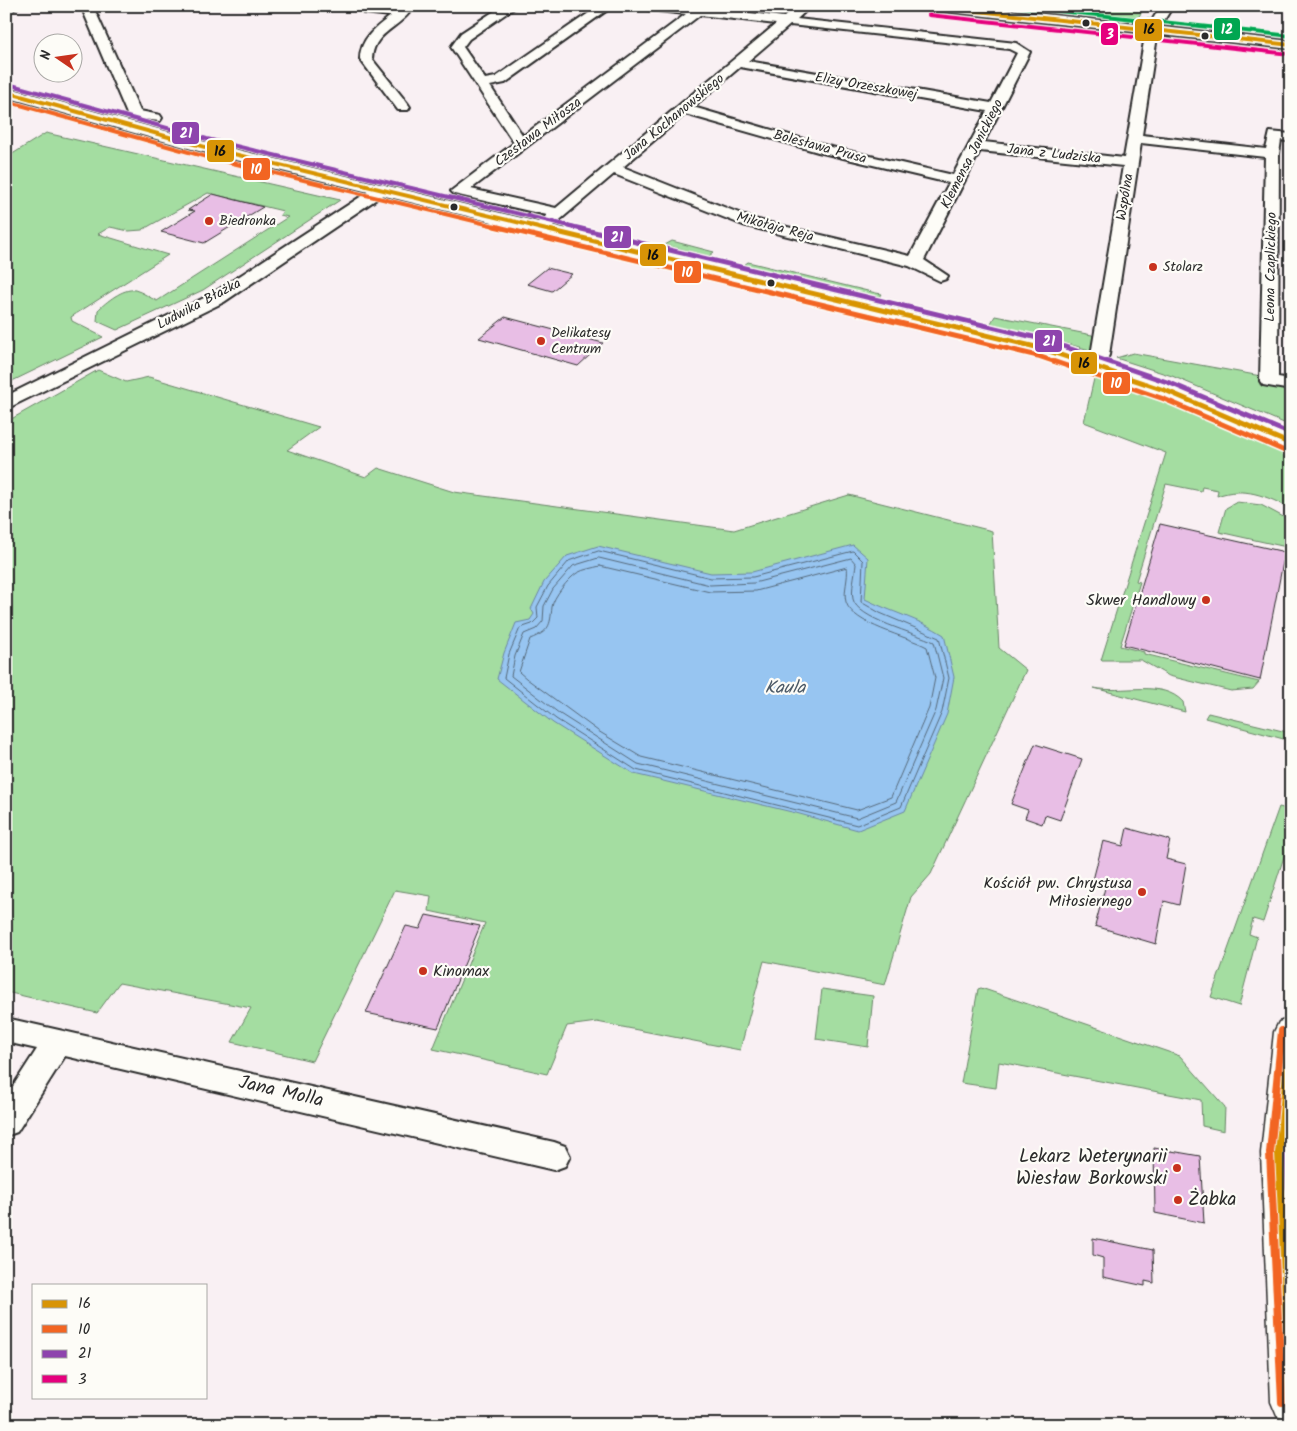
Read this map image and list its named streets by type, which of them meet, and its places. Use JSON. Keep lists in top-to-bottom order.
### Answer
{
  "streets": {
    "street": [
      "Elizy Orzeszkowej",
      "Jana Kochanowskiego",
      "Czesława Miłosza",
      "Bolesława Prusa",
      "Klemensa Janickiego",
      "Jana z Ludziska",
      "Wspólna",
      "Mikołaja Reja",
      "Leona Czaplickiego",
      "Ludwika Błażka",
      "Jana Molla"
    ]
  },
  "crossings": [
    ["Elizy Orzeszkowej", "Jana Kochanowskiego"],
    ["Elizy Orzeszkowej", "Klemensa Janickiego"],
    ["Jana Kochanowskiego", "Czesława Miłosza"],
    ["Jana Kochanowskiego", "Bolesława Prusa"],
    ["Jana Kochanowskiego", "Klemensa Janickiego"],
    ["Jana Kochanowskiego", "Mikołaja Reja"],
    ["Bolesława Prusa", "Klemensa Janickiego"],
    ["Klemensa Janickiego", "Jana z Ludziska"],
    ["Klemensa Janickiego", "Mikołaja Reja"],
    ["Jana z Ludziska", "Wspólna"]
  ],
  "water": ["Kaula"],
  "places": [
    "Biedronka",
    "Stolarz",
    "Delikatesy Centrum",
    "Skwer Handlowy",
    "Kościół pw. Chrystusa Miłosiernego",
    "Kinomax",
    "Lekarz Weterynarii Wiesław Borkowski",
    "Żabka"
  ],
  "lines": [
    "transit line 16",
    "transit line 12",
    "transit line 3",
    "transit line 21",
    "transit line 10"
  ],
  "legend": [
    "16",
    "10",
    "21",
    "3"
  ],
  "north": "left"
}
